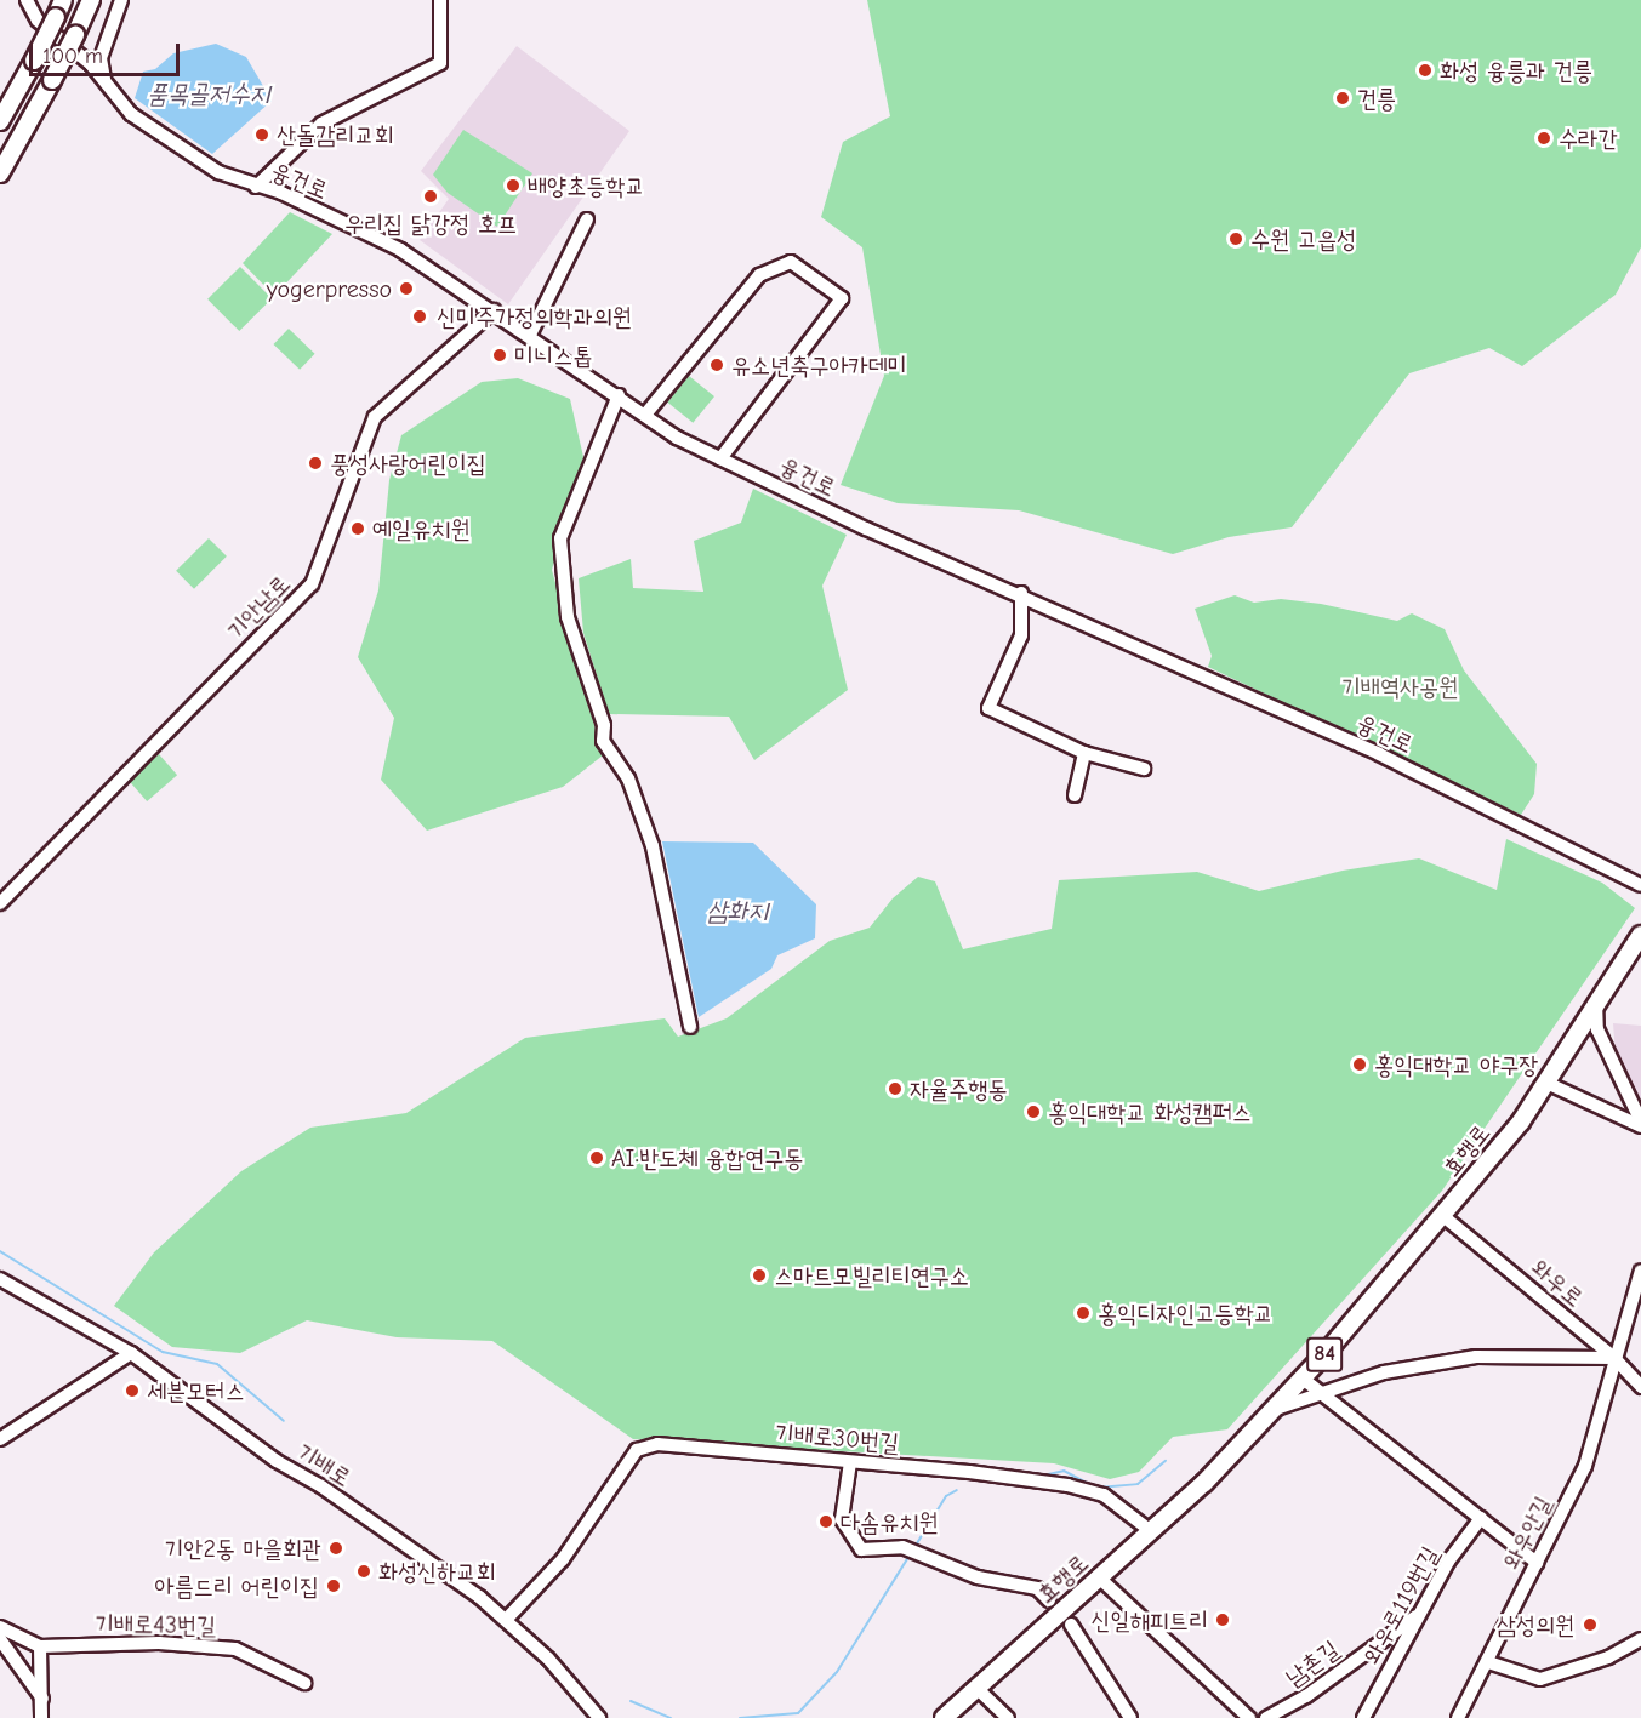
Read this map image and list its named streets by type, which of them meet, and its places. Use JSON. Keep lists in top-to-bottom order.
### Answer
{
  "streets": {
    "main road": ["효행로", "84"],
    "street": [
      "융건로",
      "기안남로",
      "와우로",
      "기배로30번길",
      "기배로",
      "와우안길",
      "와우로119번길",
      "기배로43번길",
      "남촌길"
    ]
  },
  "crossings": [
    ["융건로", "기안남로"],
    ["효행로", "와우로"],
    ["효행로", "기배로30번길"],
    ["와우로", "와우안길"],
    ["기배로30번길", "기배로"],
    ["와우로119번길", "남촌길"]
  ],
  "water": ["품목골저수지", "삼화지"],
  "parks": ["기배역사공원"],
  "places": [
    "화성 융릉과 건릉",
    "건릉",
    "산돌감리교회",
    "수라간",
    "배양초등학교",
    "우리집 닭강정 호프",
    "수원 고읍성",
    "yogerpresso",
    "신미주가정의학과의원",
    "미니스톱",
    "유소년축구아카데미",
    "풍성사랑어린이집",
    "예일유치원",
    "홍익대학교 야구장",
    "자율주행동",
    "홍익대학교 화성캠퍼스",
    "AI·반도체 융합연구동",
    "스마트모빌리티연구소",
    "홍익디자인고등학교",
    "세븐모터스",
    "다솜유치원",
    "기안2동 마을회관",
    "화성신하교회",
    "아름드리 어린이집",
    "신일해피트리",
    "삼성의원"
  ],
  "scale_bar": "100 m"
}
